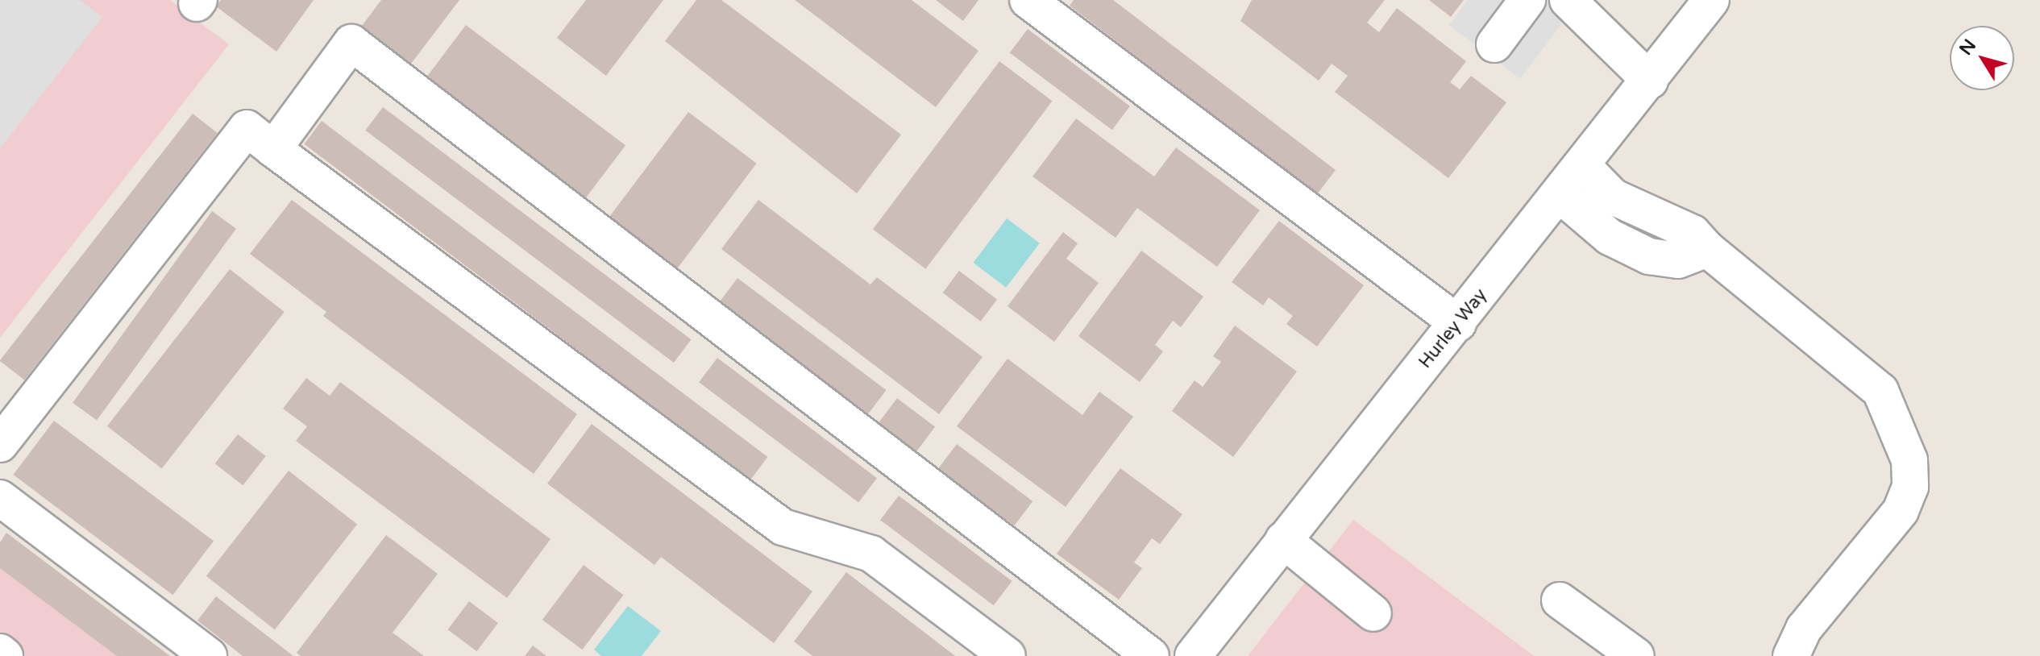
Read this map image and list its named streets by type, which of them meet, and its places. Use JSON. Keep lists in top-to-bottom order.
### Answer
{
  "streets": {
    "street": ["Hurley Way"]
  },
  "north": "top left"
}
